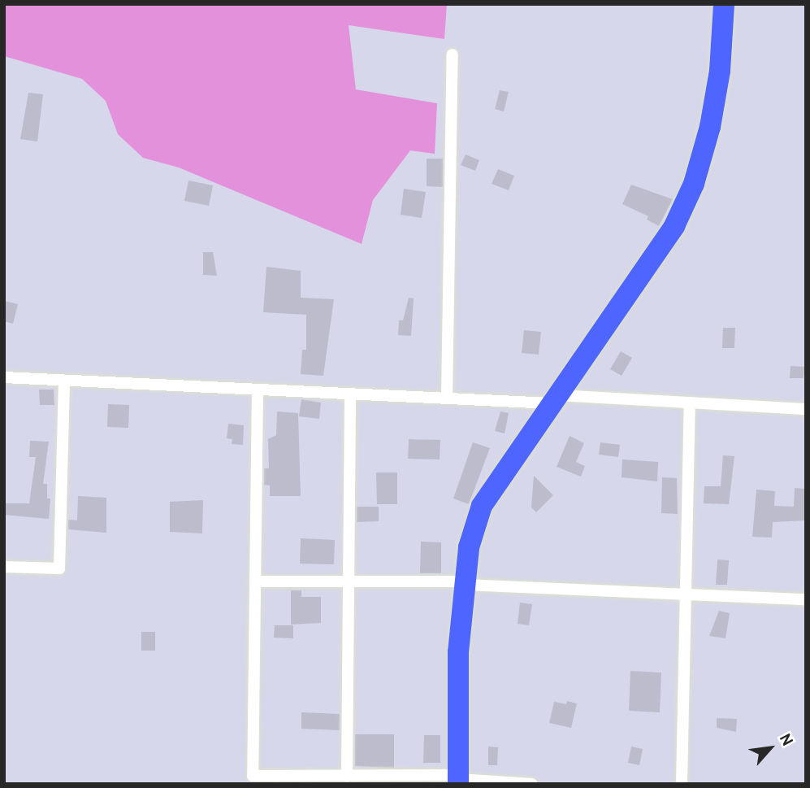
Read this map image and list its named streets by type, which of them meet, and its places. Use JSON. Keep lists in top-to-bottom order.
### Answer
{
  "north": "top right"
}
